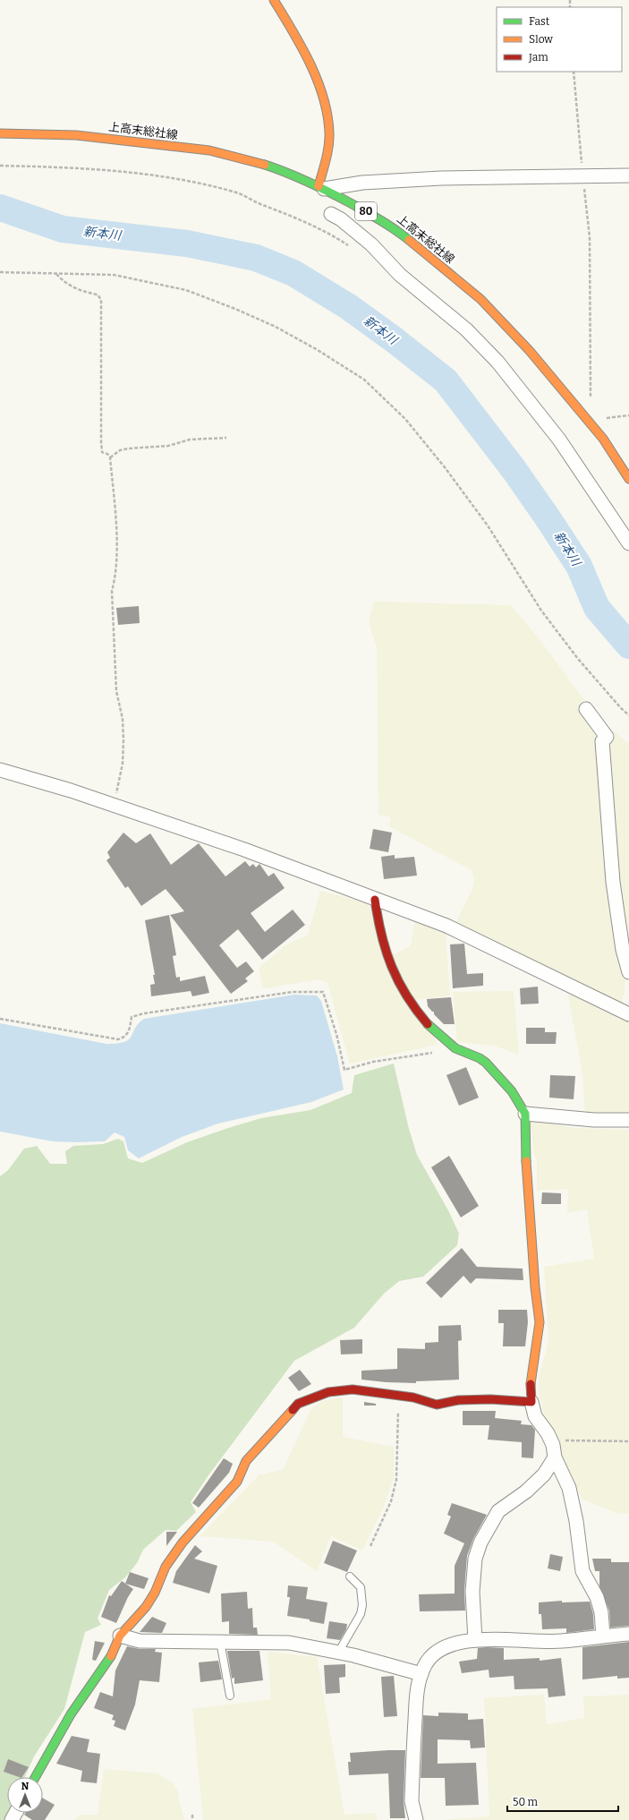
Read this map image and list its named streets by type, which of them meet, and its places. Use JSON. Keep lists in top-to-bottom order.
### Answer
{
  "streets": {
    "street": ["上高末総社線", "80"]
  },
  "water": ["新本川"],
  "legend": ["Fast", "Slow", "Jam"],
  "scale_bar": "50 m",
  "north": "top"
}
